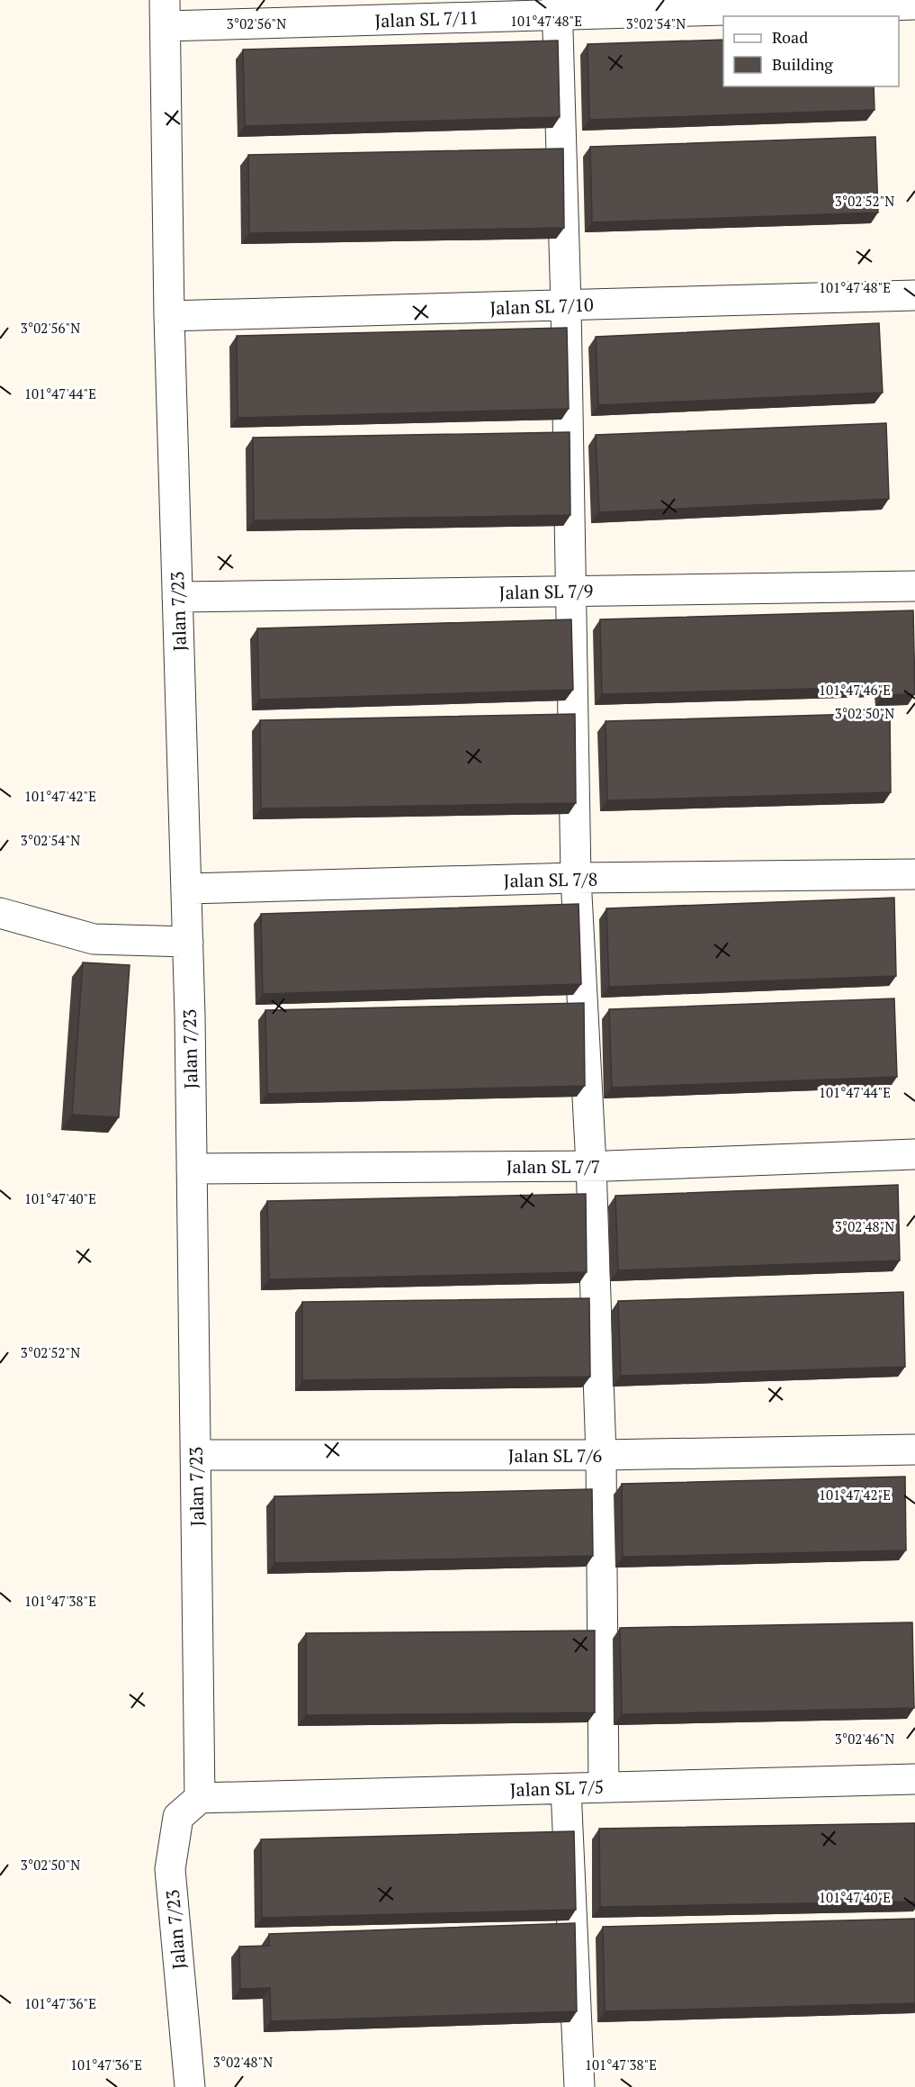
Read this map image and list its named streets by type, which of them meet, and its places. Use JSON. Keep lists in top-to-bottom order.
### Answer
{
  "streets": {
    "street": [
      "Jalan SL 7/11",
      "Jalan SL 7/10",
      "Jalan SL 7/9",
      "Jalan 7/23",
      "Jalan SL 7/8",
      "Jalan SL 7/7",
      "Jalan SL 7/6",
      "Jalan SL 7/5"
    ]
  },
  "crossings": [
    ["Jalan SL 7/11", "Jalan 7/23"],
    ["Jalan SL 7/10", "Jalan 7/23"],
    ["Jalan SL 7/9", "Jalan 7/23"],
    ["Jalan 7/23", "Jalan SL 7/8"],
    ["Jalan 7/23", "Jalan SL 7/7"],
    ["Jalan 7/23", "Jalan SL 7/6"],
    ["Jalan 7/23", "Jalan SL 7/5"]
  ],
  "legend": ["Road", "Building"],
  "coordinates": [
    "101°47'48\"E",
    "3°02'56\"N",
    "3°02'54\"N",
    "3°02'52\"N",
    "101°47'44\"E",
    "101°47'46\"E",
    "3°02'50\"N",
    "101°47'42\"E",
    "101°47'40\"E",
    "3°02'48\"N",
    "101°47'38\"E",
    "3°02'46\"N",
    "101°47'36\"E"
  ]
}
